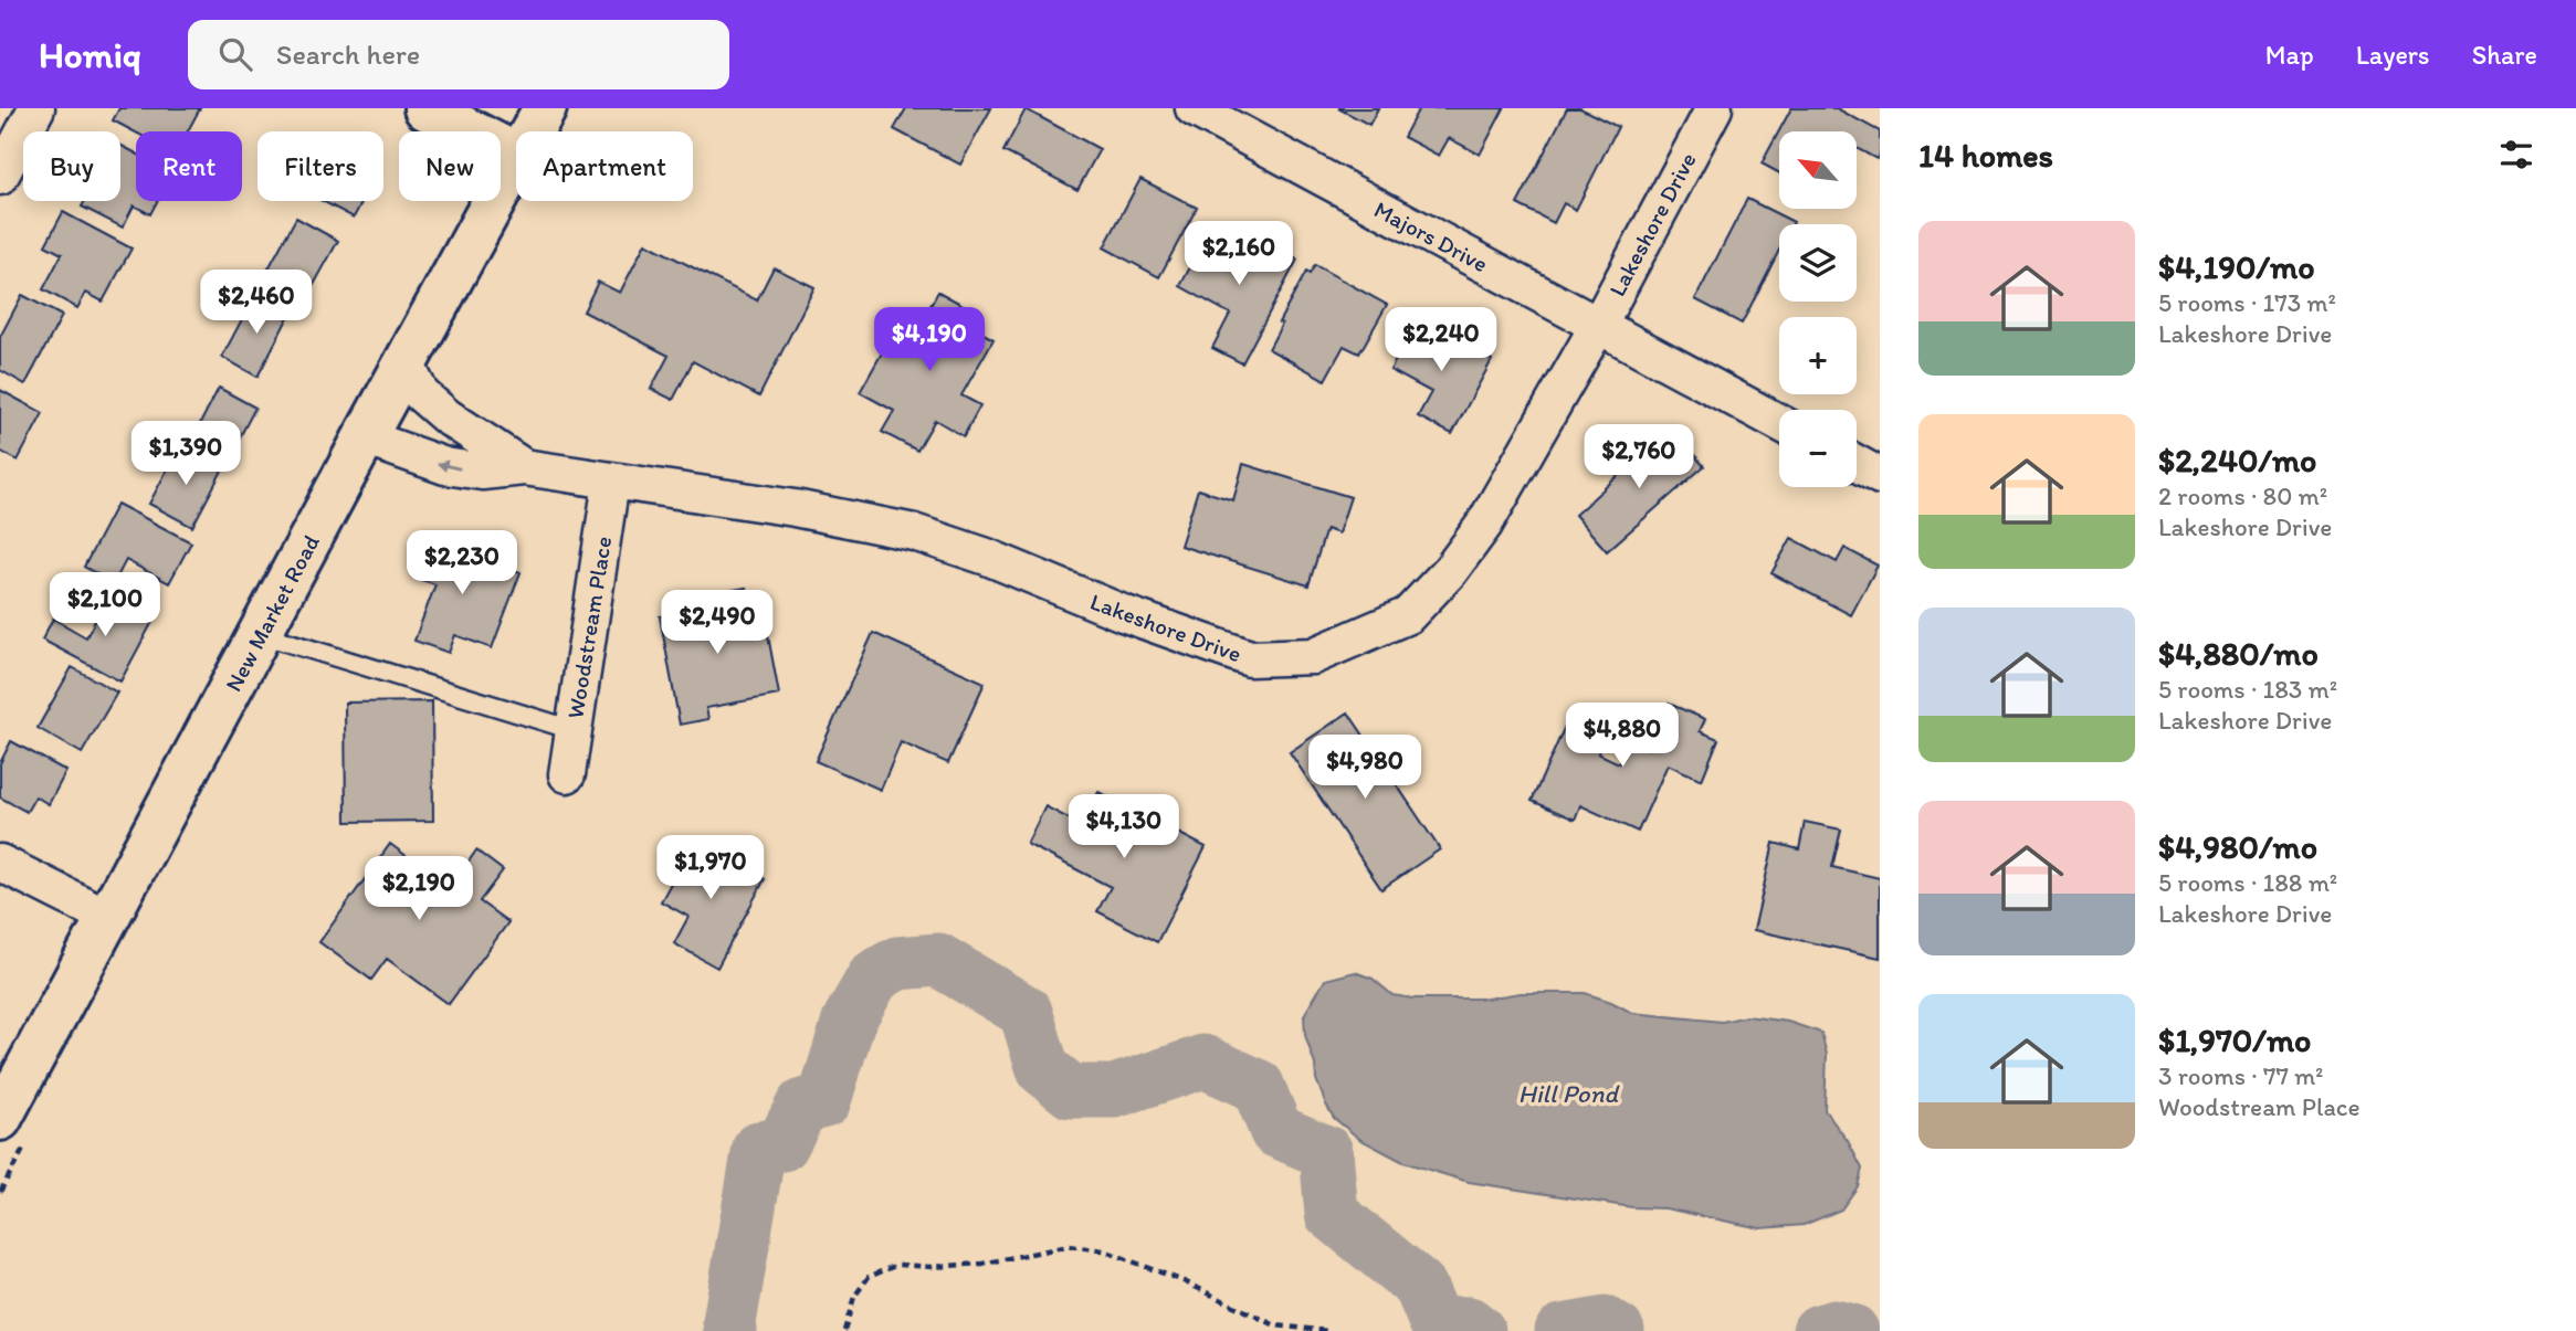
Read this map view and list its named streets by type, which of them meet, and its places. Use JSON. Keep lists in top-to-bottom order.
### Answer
{
  "streets": {
    "street": [
      "Lakeshore Drive",
      "Majors Drive",
      "New Market Road",
      "Woodstream Place"
    ]
  },
  "crossings": [
    ["Lakeshore Drive", "Majors Drive"],
    ["Lakeshore Drive", "New Market Road"],
    ["Lakeshore Drive", "Woodstream Place"]
  ],
  "water": ["Hill Pond"],
  "north": "top left",
  "page": {
    "header": "Homiq",
    "search": "Search here",
    "nav": ["Map", "Layers", "Share"],
    "heading": "14 homes",
    "map_buttons": ["+", "−"],
    "chip": [
      "Buy",
      "Rent",
      "Filters",
      "New",
      "Apartment"
    ],
    "list": [
      {
        "name": "$4,190/mo",
        "note": "5 rooms · 173 m² · Lakeshore Drive"
      },
      {
        "name": "$2,240/mo",
        "note": "2 rooms · 80 m² · Lakeshore Drive"
      },
      {
        "name": "$4,880/mo",
        "note": "5 rooms · 183 m² · Lakeshore Drive"
      },
      {
        "name": "$4,980/mo",
        "note": "5 rooms · 188 m² · Lakeshore Drive"
      },
      {
        "name": "$1,970/mo",
        "note": "3 rooms · 77 m² · Woodstream Place"
      }
    ],
    "price": [
      "$2,160",
      "$2,460",
      "$4,190",
      "$2,240",
      "$1,390",
      "$2,760",
      "$2,230",
      "$2,100",
      "$2,490",
      "$4,880",
      "$4,980",
      "$4,130",
      "$1,970",
      "$2,190"
    ]
  }
}
